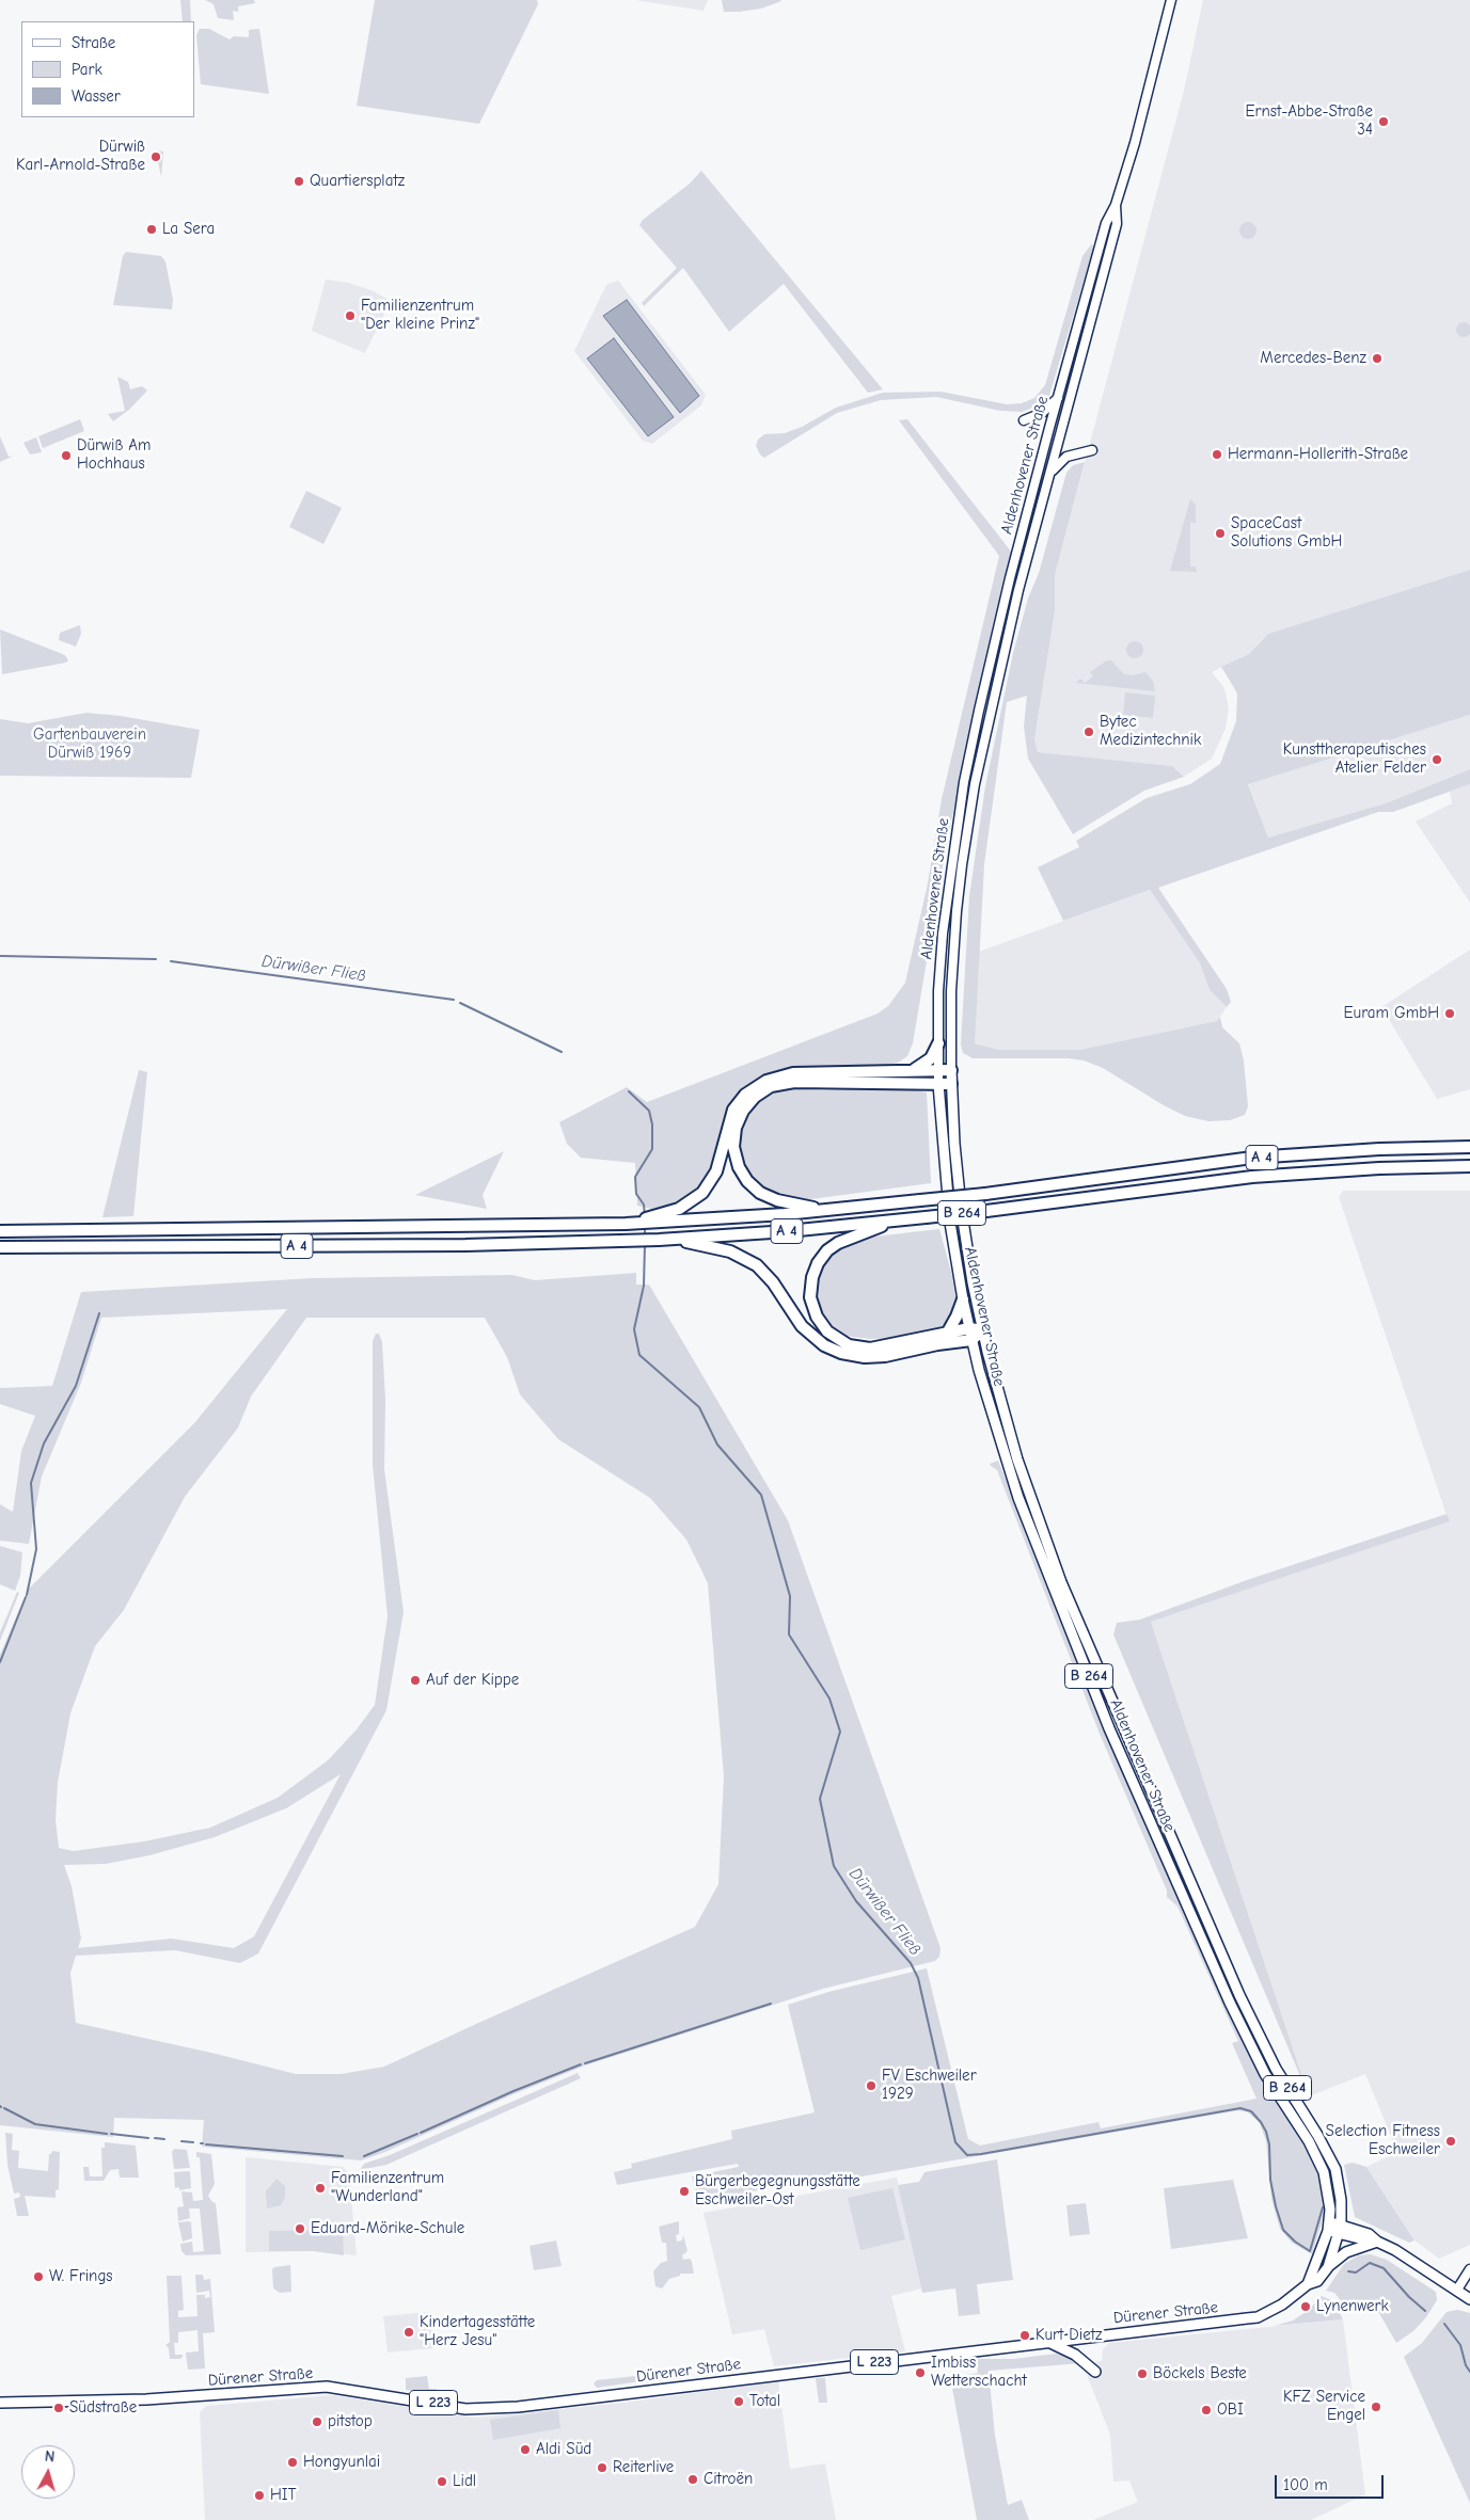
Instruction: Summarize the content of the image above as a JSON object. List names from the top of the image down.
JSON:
{
  "streets": {
    "highway": ["A 4"],
    "main road": [
      "Aldenhovener Straße",
      "B 264",
      "Dürener Straße",
      "L 223"
    ]
  },
  "crossings": [
    ["Aldenhovener Straße", "Dürener Straße"]
  ],
  "water": ["Dürwißer Fließ"],
  "parks": ["Gartenbauverein Dürwiß 1969"],
  "places": [
    "Ernst-Abbe-Straße 34",
    "Dürwiß Karl-Arnold-Straße",
    "Quartiersplatz",
    "La Sera",
    "Familienzentrum \"Der kleine Prinz\"",
    "Mercedes-Benz",
    "Hermann-Hollerith-Straße",
    "Dürwiß Am Hochhaus",
    "SpaceCast Solutions GmbH",
    "Bytec Medizintechnik",
    "Kunsttherapeutisches Atelier Felder",
    "Euram GmbH",
    "Auf der Kippe",
    "FV Eschweiler 1929",
    "Selection Fitness Eschweiler",
    "Familienzentrum \"Wunderland\"",
    "Bürgerbegegnungsstätte Eschweiler-Ost",
    "Eduard-Mörike-Schule",
    "W. Frings",
    "Lynenwerk",
    "Kindertagesstätte \"Herz Jesu\"",
    "Kurt Dietz",
    "Imbiss Wetterschacht",
    "Böckels Beste",
    "Total",
    "KFZ Service Engel",
    "Südstraße",
    "OBI",
    "pitstop",
    "Aldi Süd",
    "Hongyunlai",
    "Reiterlive",
    "Citroën",
    "Lidl",
    "HIT"
  ],
  "legend": ["Straße", "Park", "Wasser"],
  "scale_bar": "100 m",
  "north": "top"
}
